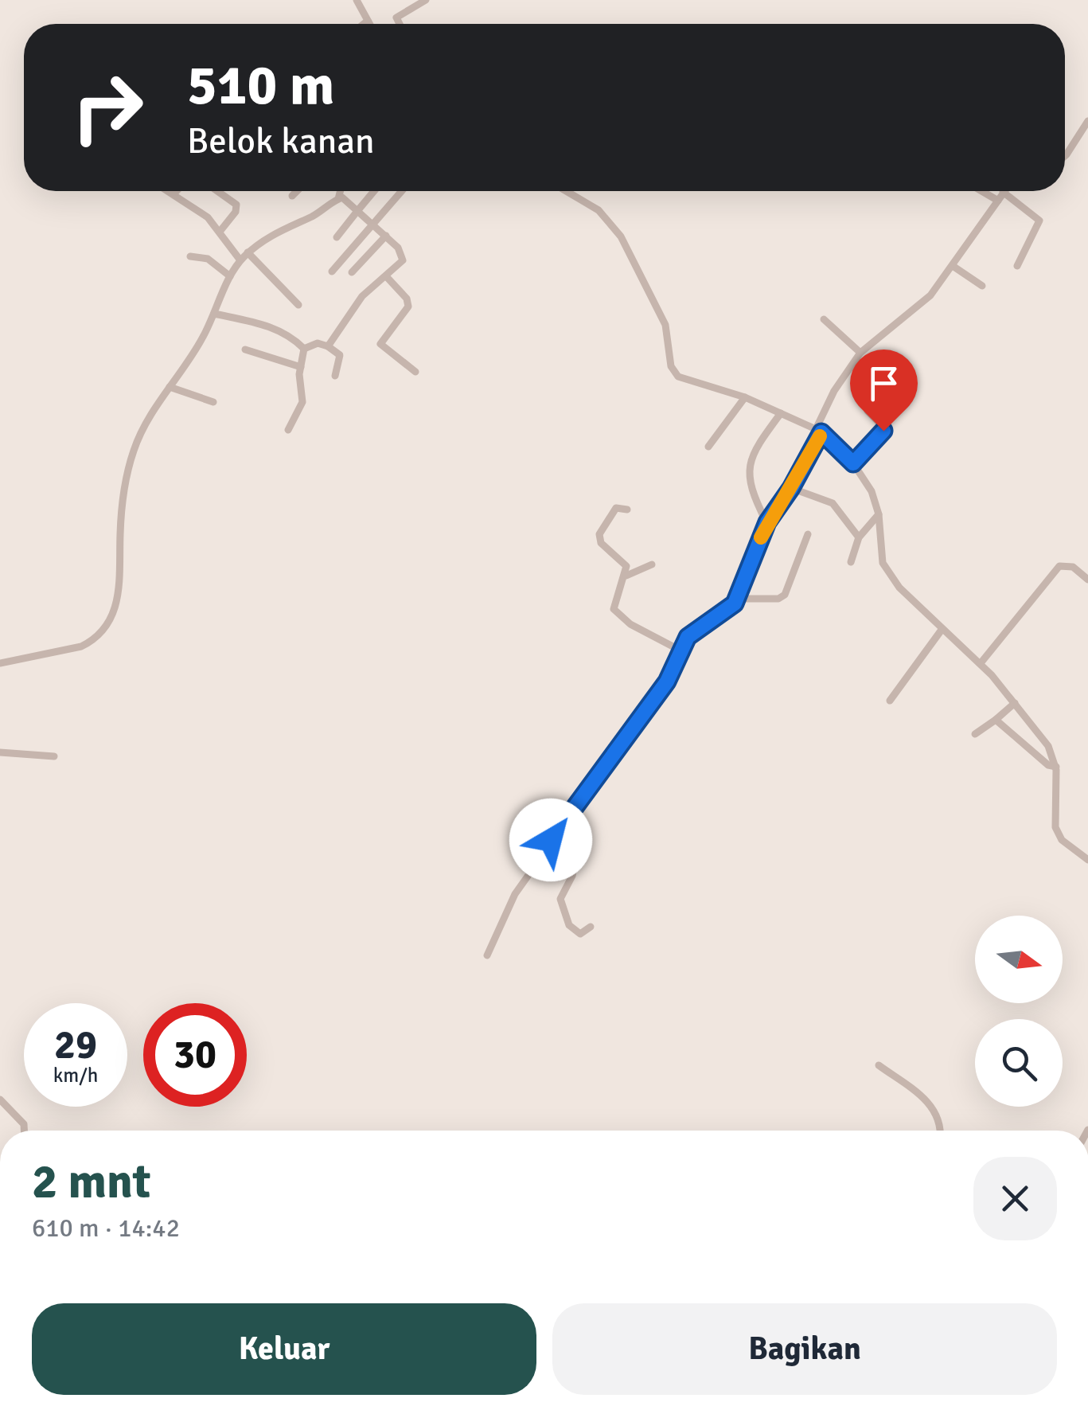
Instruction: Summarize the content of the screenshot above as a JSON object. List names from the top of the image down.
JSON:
{
  "north": "right",
  "page": {
    "turn": ["510 m", "Belok kanan"],
    "speed": "29 km/h",
    "limit": "30",
    "heading": ["2 mnt", "610 m · 14:42"],
    "buttons": ["Keluar", "Bagikan"]
  }
}
